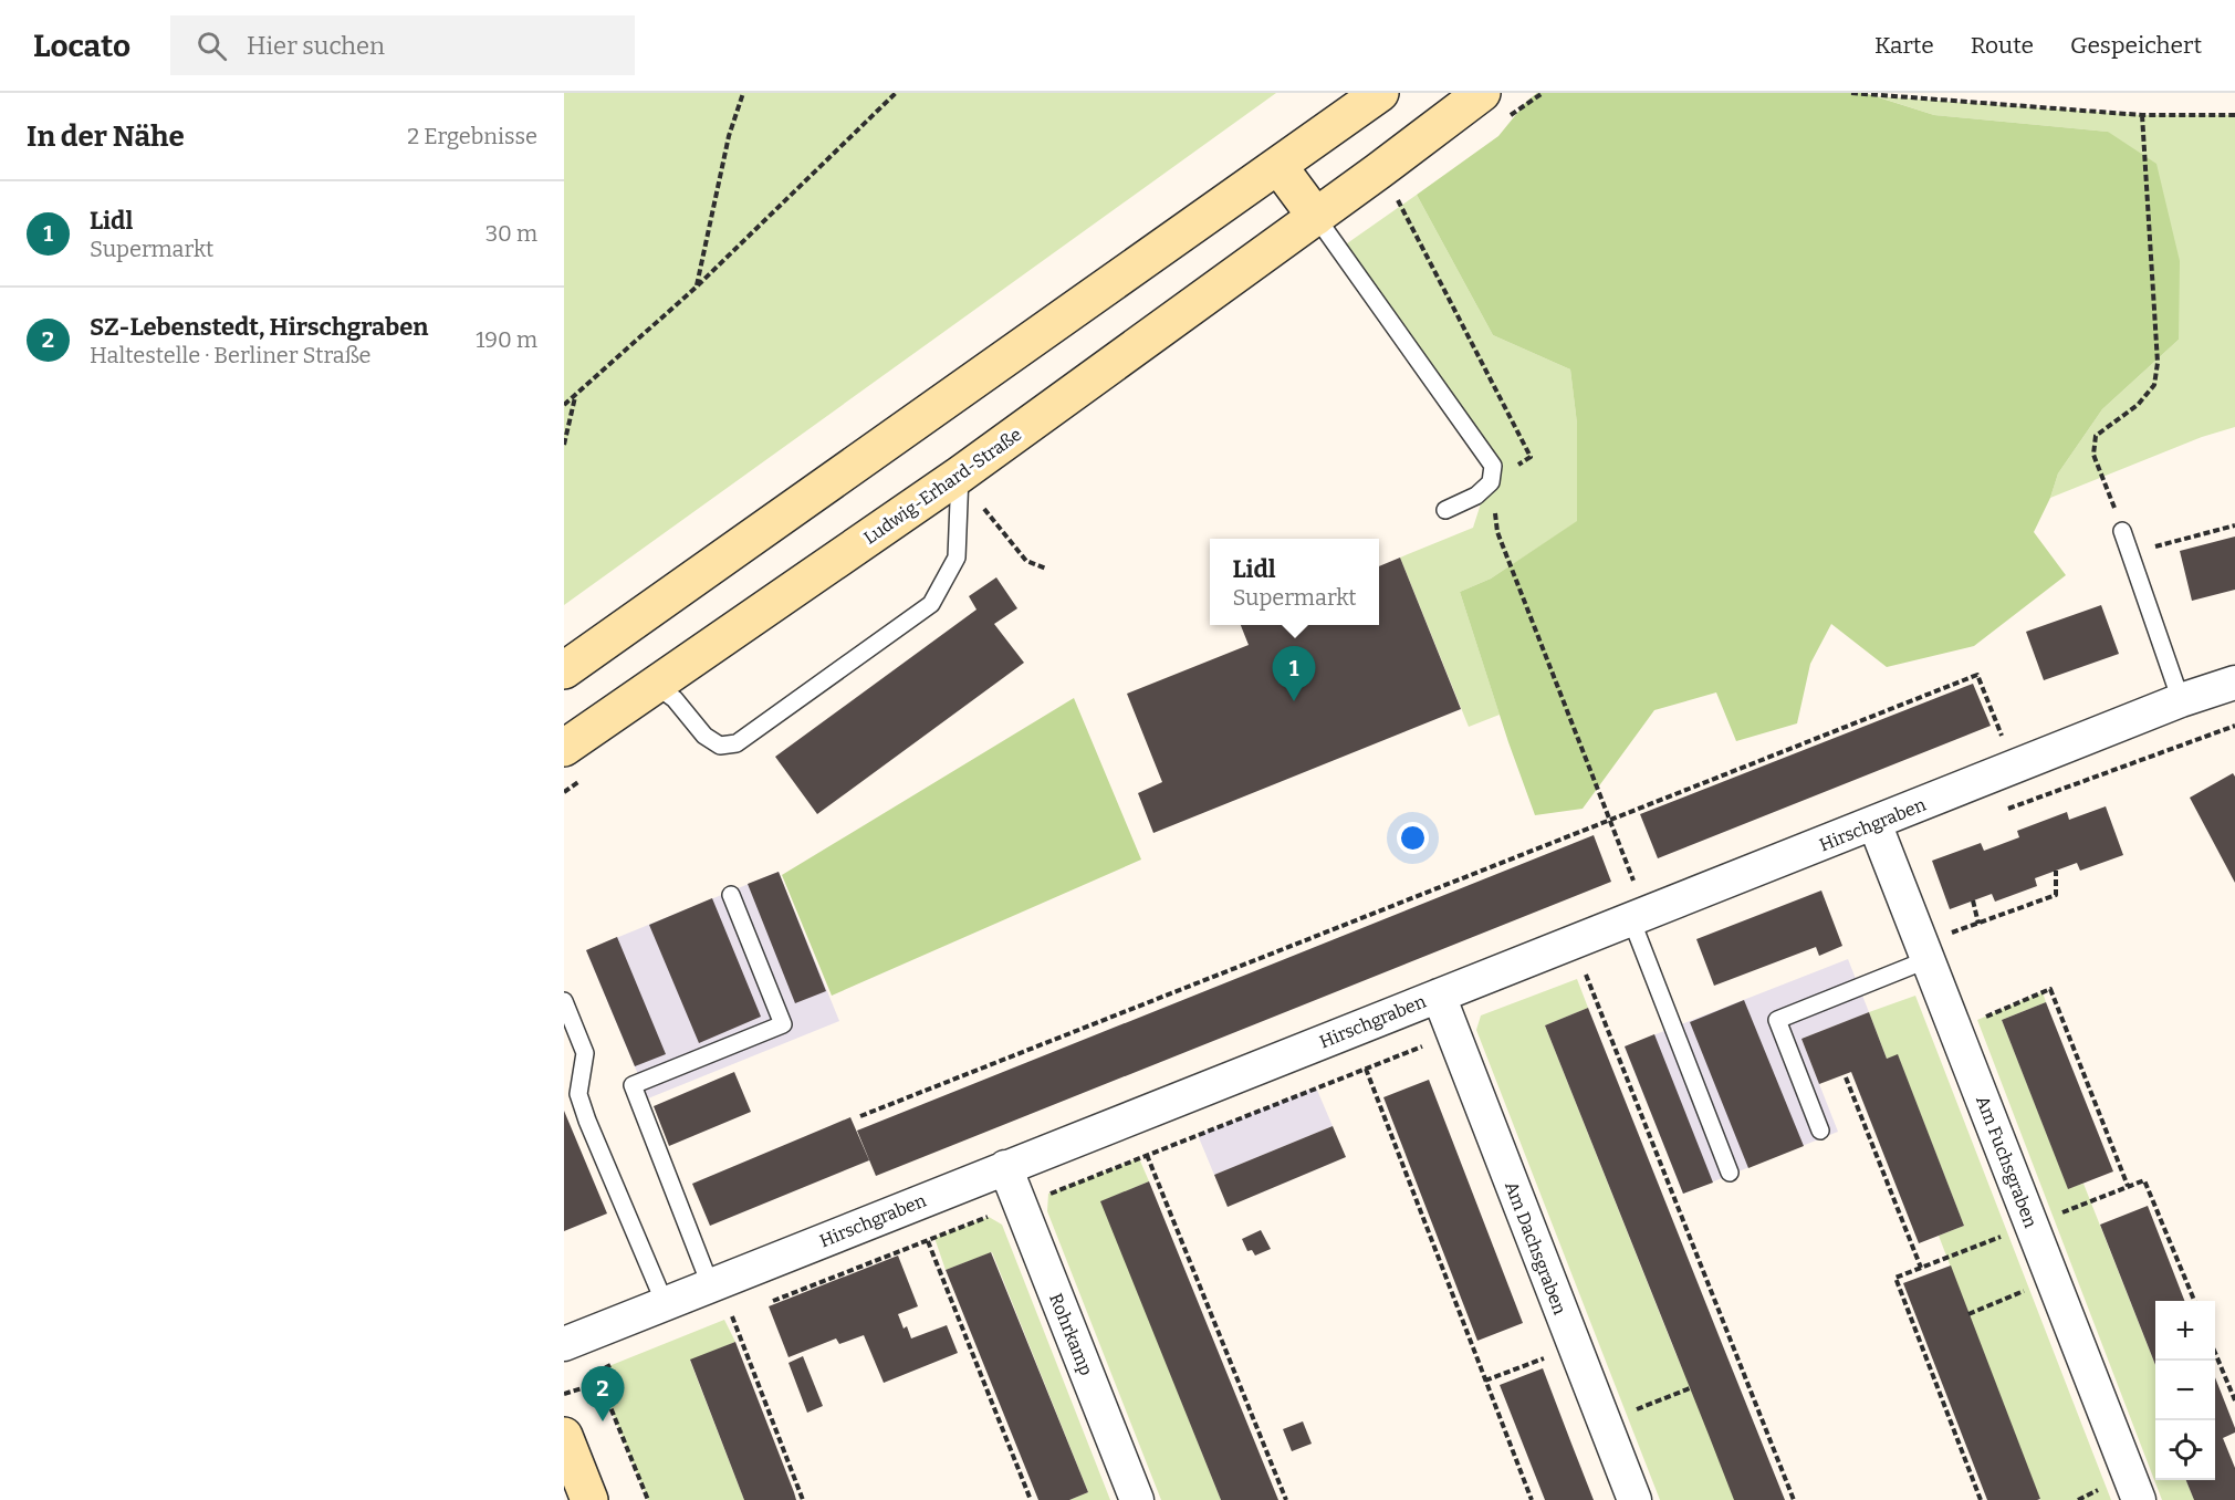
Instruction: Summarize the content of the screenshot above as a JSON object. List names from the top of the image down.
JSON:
{
  "streets": {
    "main road": ["Ludwig-Erhard-Straße"],
    "street": [
      "Hirschgraben",
      "Am Fuchsgraben",
      "Am Dachsgraben",
      "Rohrkamp"
    ]
  },
  "crossings": [
    ["Hirschgraben", "Am Fuchsgraben"],
    ["Hirschgraben", "Am Dachsgraben"],
    ["Hirschgraben", "Rohrkamp"]
  ],
  "page": {
    "header": "Locato",
    "search": "Hier suchen",
    "nav": ["Karte", "Route", "Gespeichert"],
    "heading": ["In der Nähe", "2 Ergebnisse"],
    "list": [
      {
        "mark": "1",
        "name": "Lidl",
        "note": "Supermarkt",
        "value": "30 m"
      },
      {
        "mark": "2",
        "name": "SZ-Lebenstedt, Hirschgraben",
        "note": "Haltestelle · Berliner Straße",
        "value": "190 m"
      }
    ],
    "popup": ["Lidl", "Supermarkt"],
    "pins": ["1", "2"],
    "map_buttons": ["+", "−"]
  }
}
